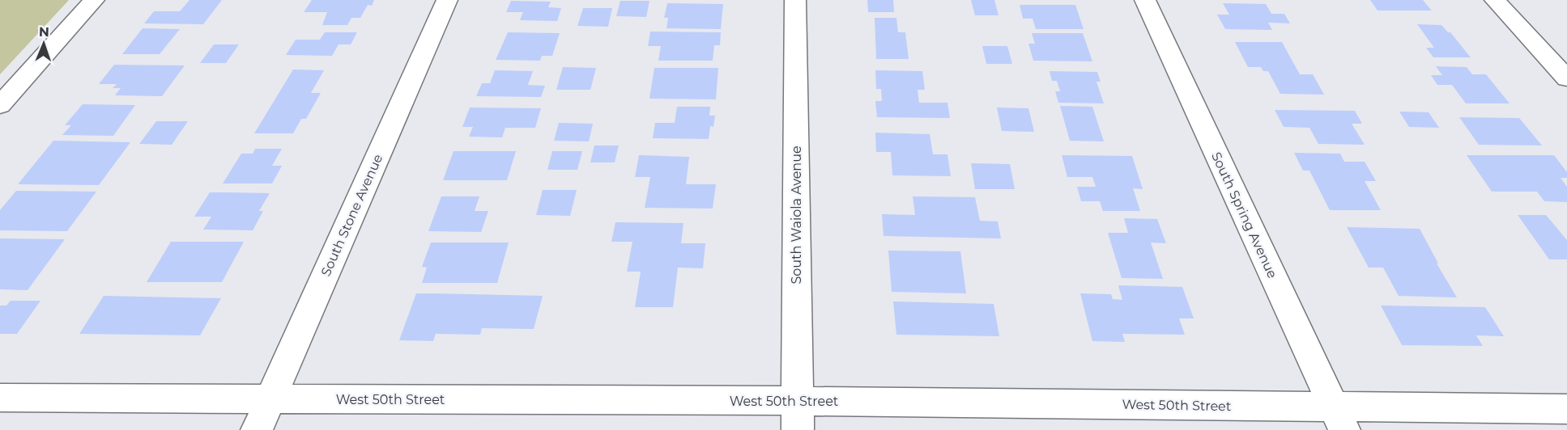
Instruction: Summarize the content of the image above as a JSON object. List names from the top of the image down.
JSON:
{
  "streets": {
    "street": [
      "South Stone Avenue",
      "South Waiola Avenue",
      "South Spring Avenue",
      "West 50th Street"
    ]
  },
  "crossings": [
    ["South Stone Avenue", "West 50th Street"],
    ["South Waiola Avenue", "West 50th Street"],
    ["South Spring Avenue", "West 50th Street"]
  ],
  "north": "top"
}
